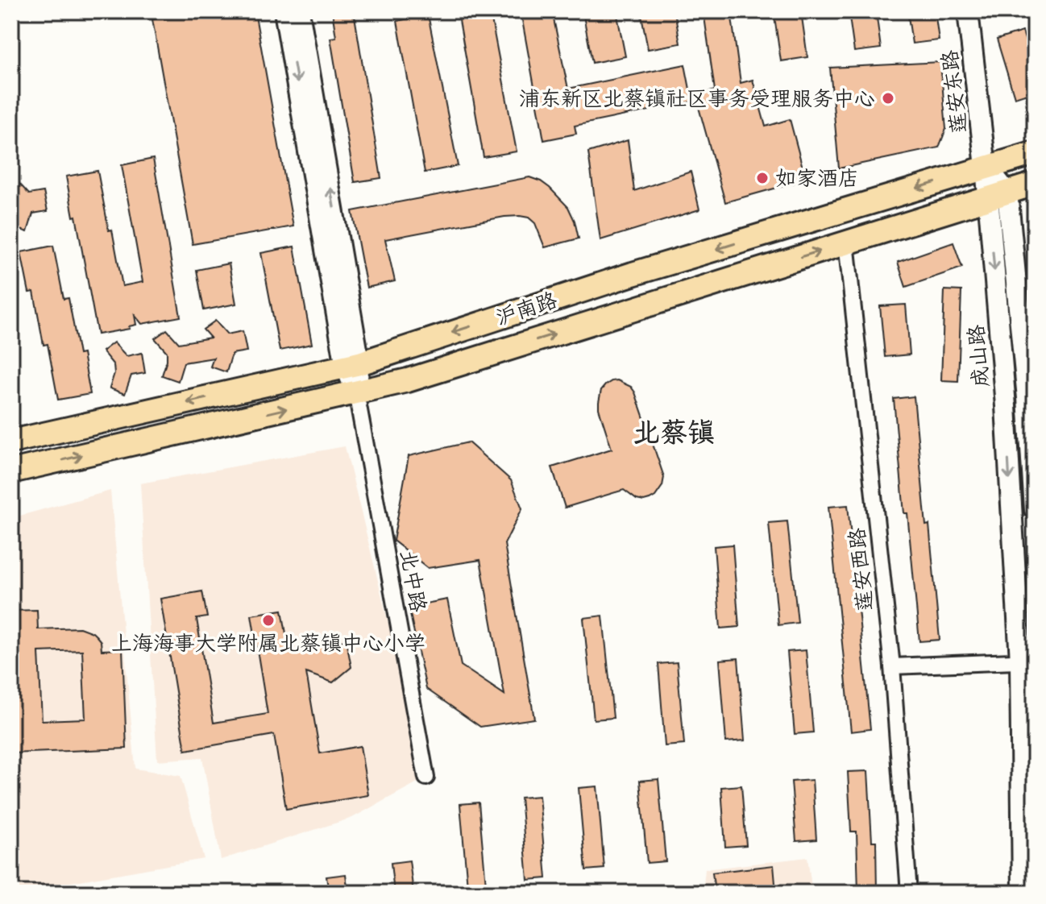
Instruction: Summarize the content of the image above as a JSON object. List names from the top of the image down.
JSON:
{
  "streets": {
    "main road": [
      "莲安东路",
      "沪南路",
      "成山路",
      "北中路"
    ],
    "street": ["莲安西路"]
  },
  "crossings": [
    ["莲安东路", "沪南路"],
    ["莲安东路", "成山路"],
    ["沪南路", "成山路"],
    ["沪南路", "莲安西路"],
    ["沪南路", "北中路"]
  ],
  "districts": ["北蔡镇"],
  "places": ["浦东新区北蔡镇社区事务受理服务中心", "如家酒店", "上海海事大学附属北蔡镇中心小学"]
}
